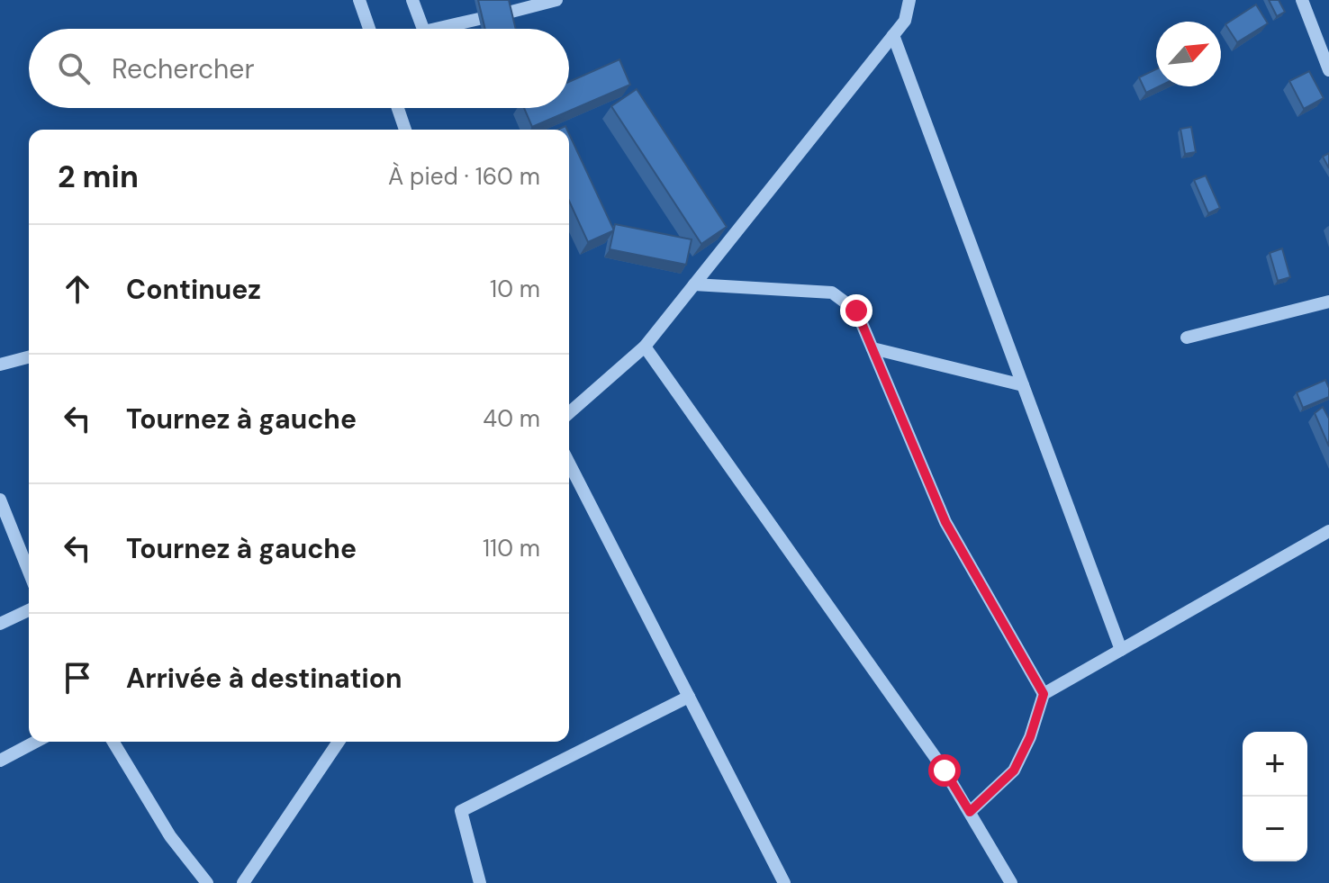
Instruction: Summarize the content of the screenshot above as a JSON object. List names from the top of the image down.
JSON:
{
  "north": "top right",
  "page": {
    "search": "Rechercher",
    "heading": ["2 min", "À pied · 160 m"],
    "list": [
      ["Continuez", "10 m"],
      ["Tournez à gauche", "40 m"],
      ["Tournez à gauche", "110 m"],
      "Arrivée à destination"
    ],
    "map_buttons": ["+", "−"]
  }
}
